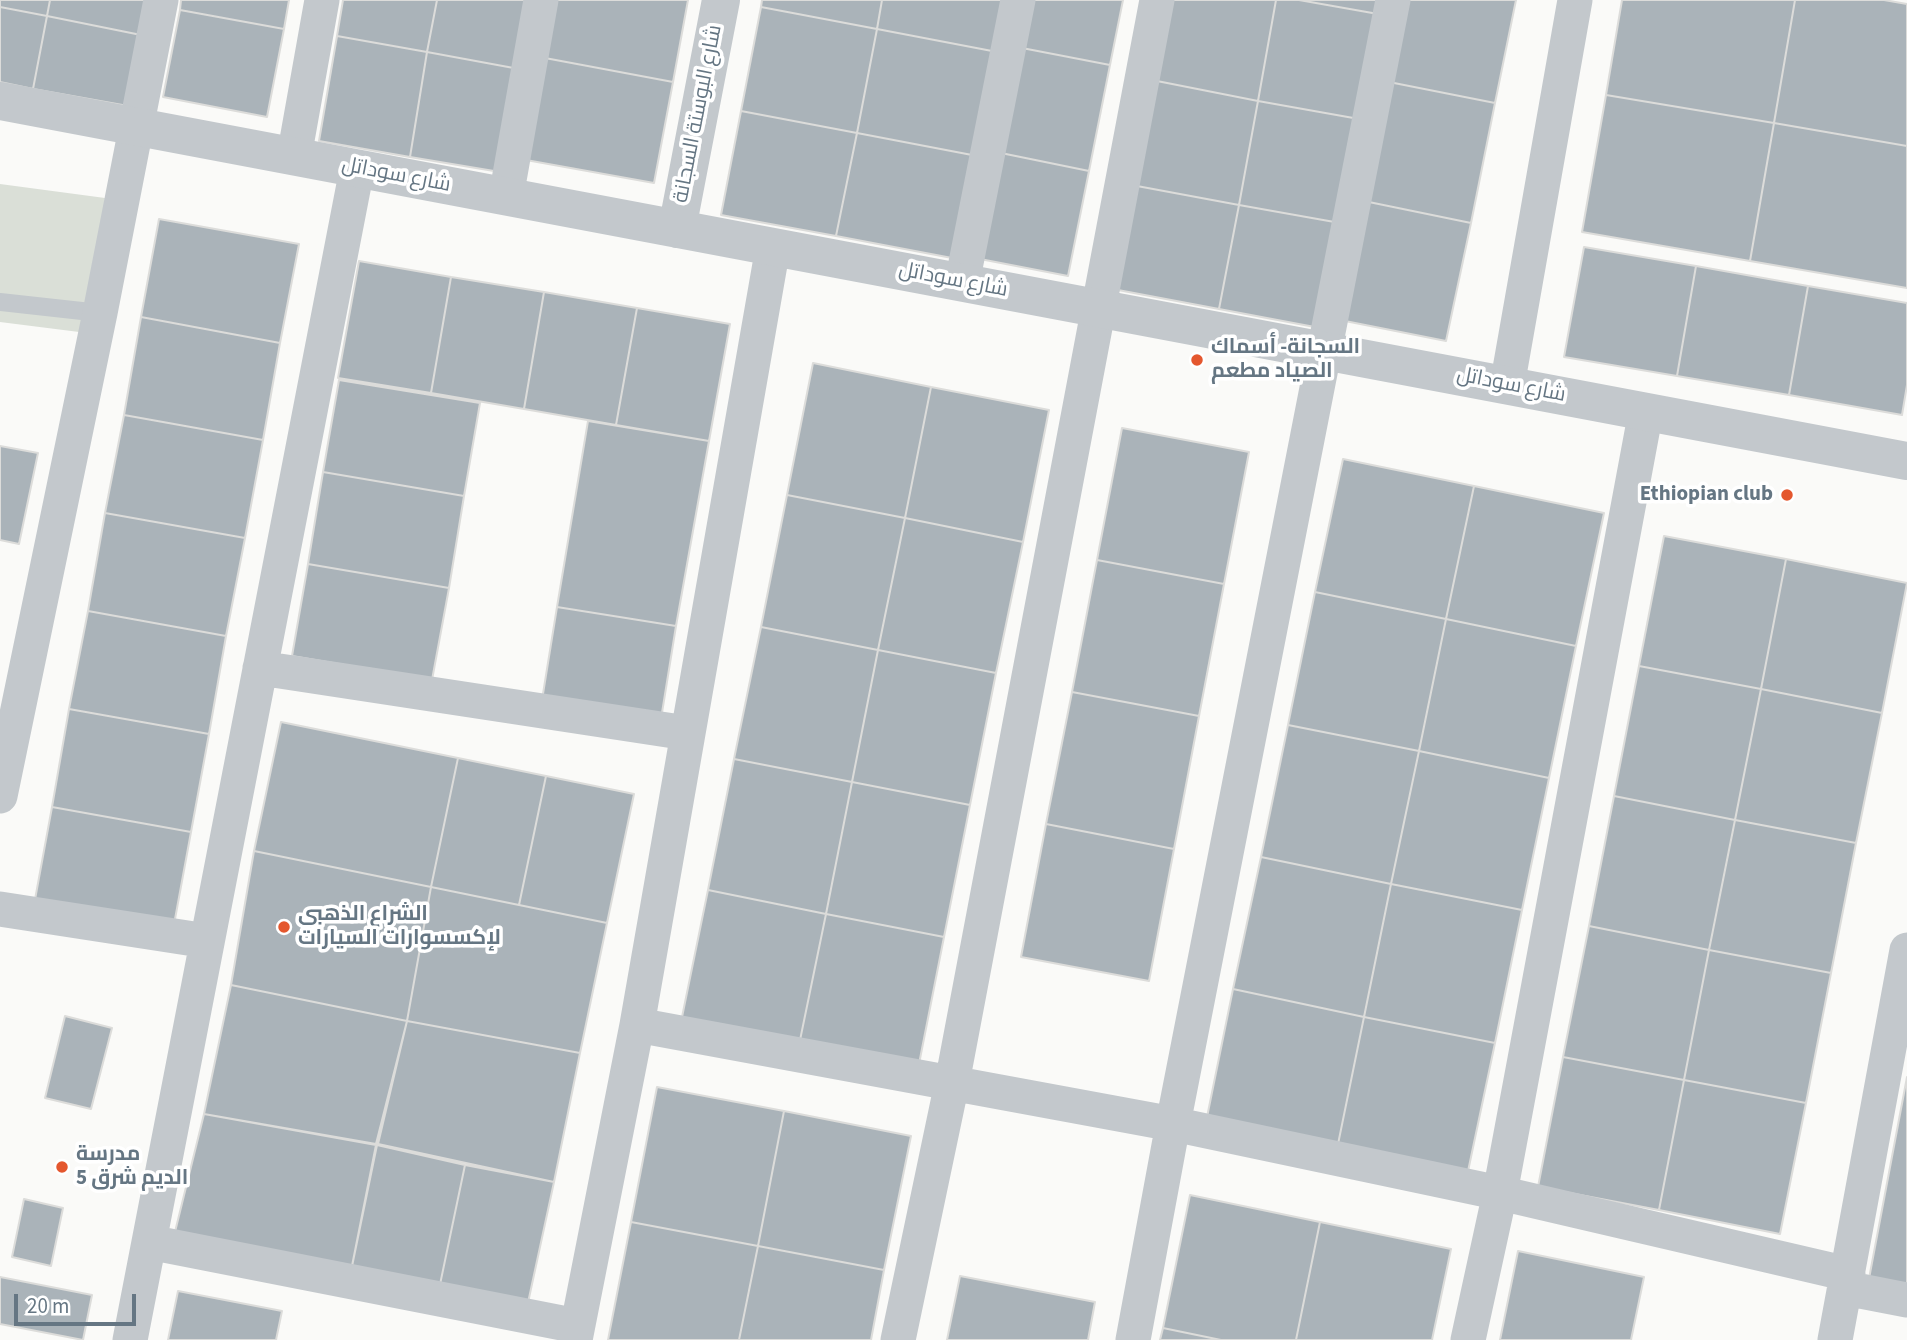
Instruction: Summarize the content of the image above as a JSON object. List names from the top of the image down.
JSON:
{
  "streets": {
    "street": ["شارع البوستة السجانة", "شارع سوداتل"]
  },
  "crossings": [
    ["شارع البوستة السجانة", "شارع سوداتل"]
  ],
  "places": [
    "السجانة- أسماك الصياد مطعم",
    "Ethiopian club",
    "الشراع الذهبي لإكسسوارات السيارات",
    "مدرسة الديم شرق 5"
  ],
  "scale_bar": "20 m"
}
